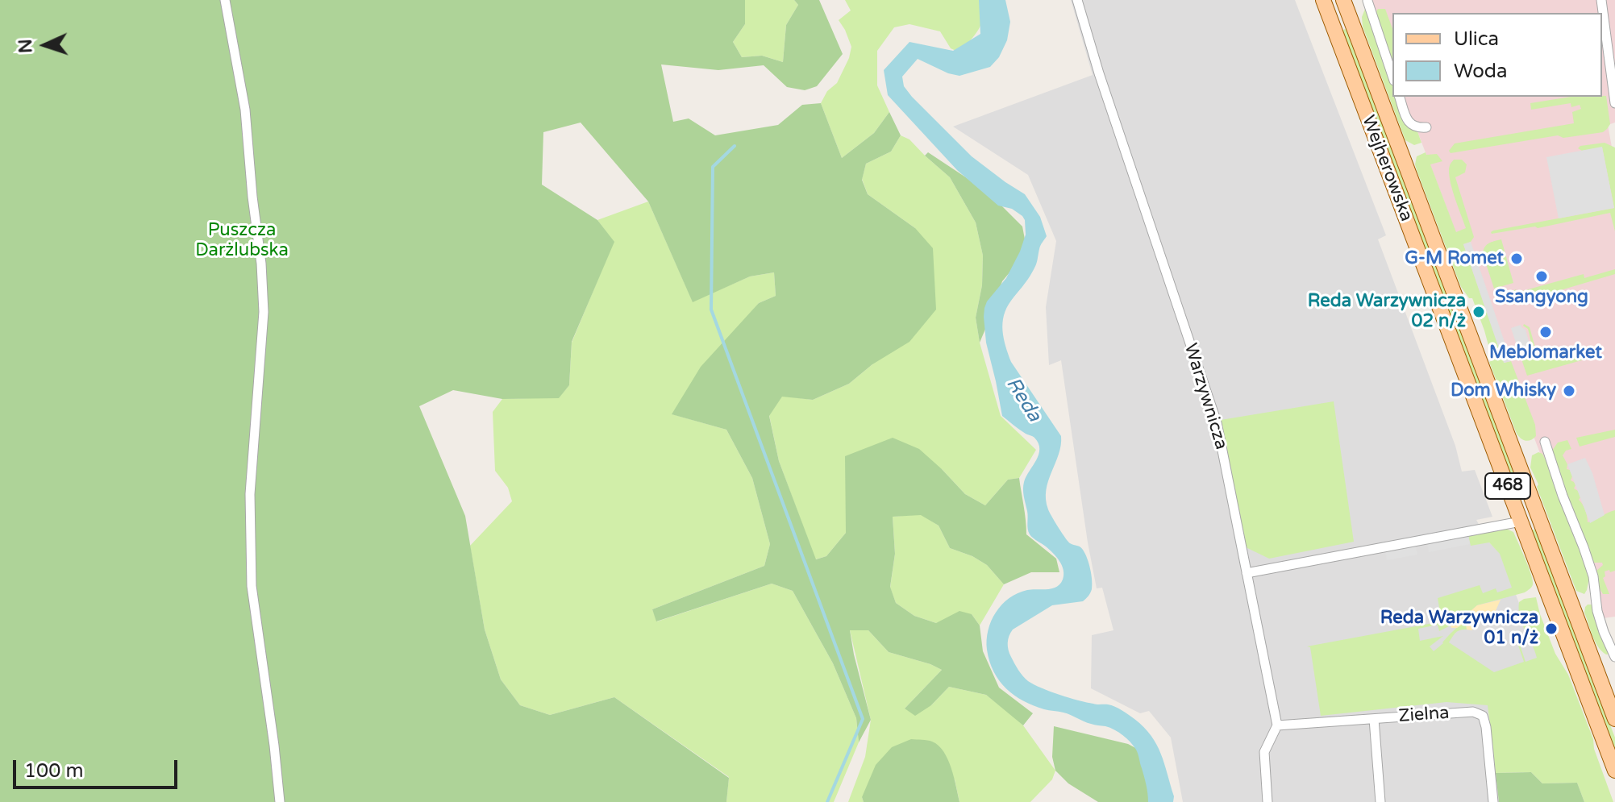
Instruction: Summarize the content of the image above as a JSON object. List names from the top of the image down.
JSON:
{
  "streets": {
    "main road": ["Wejherowska", "468"],
    "street": ["Warzywnicza", "Zielna"]
  },
  "crossings": [
    ["Warzywnicza", "Zielna"]
  ],
  "water": ["Reda"],
  "parks": ["Puszcza Darżlubska"],
  "places": [
    "G-M Romet",
    "Ssangyong",
    "Reda Warzywnicza 02 n/ż",
    "Meblomarket",
    "Dom Whisky",
    "Reda Warzywnicza 01 n/ż"
  ],
  "legend": ["Ulica", "Woda"],
  "scale_bar": "100 m",
  "north": "left"
}
